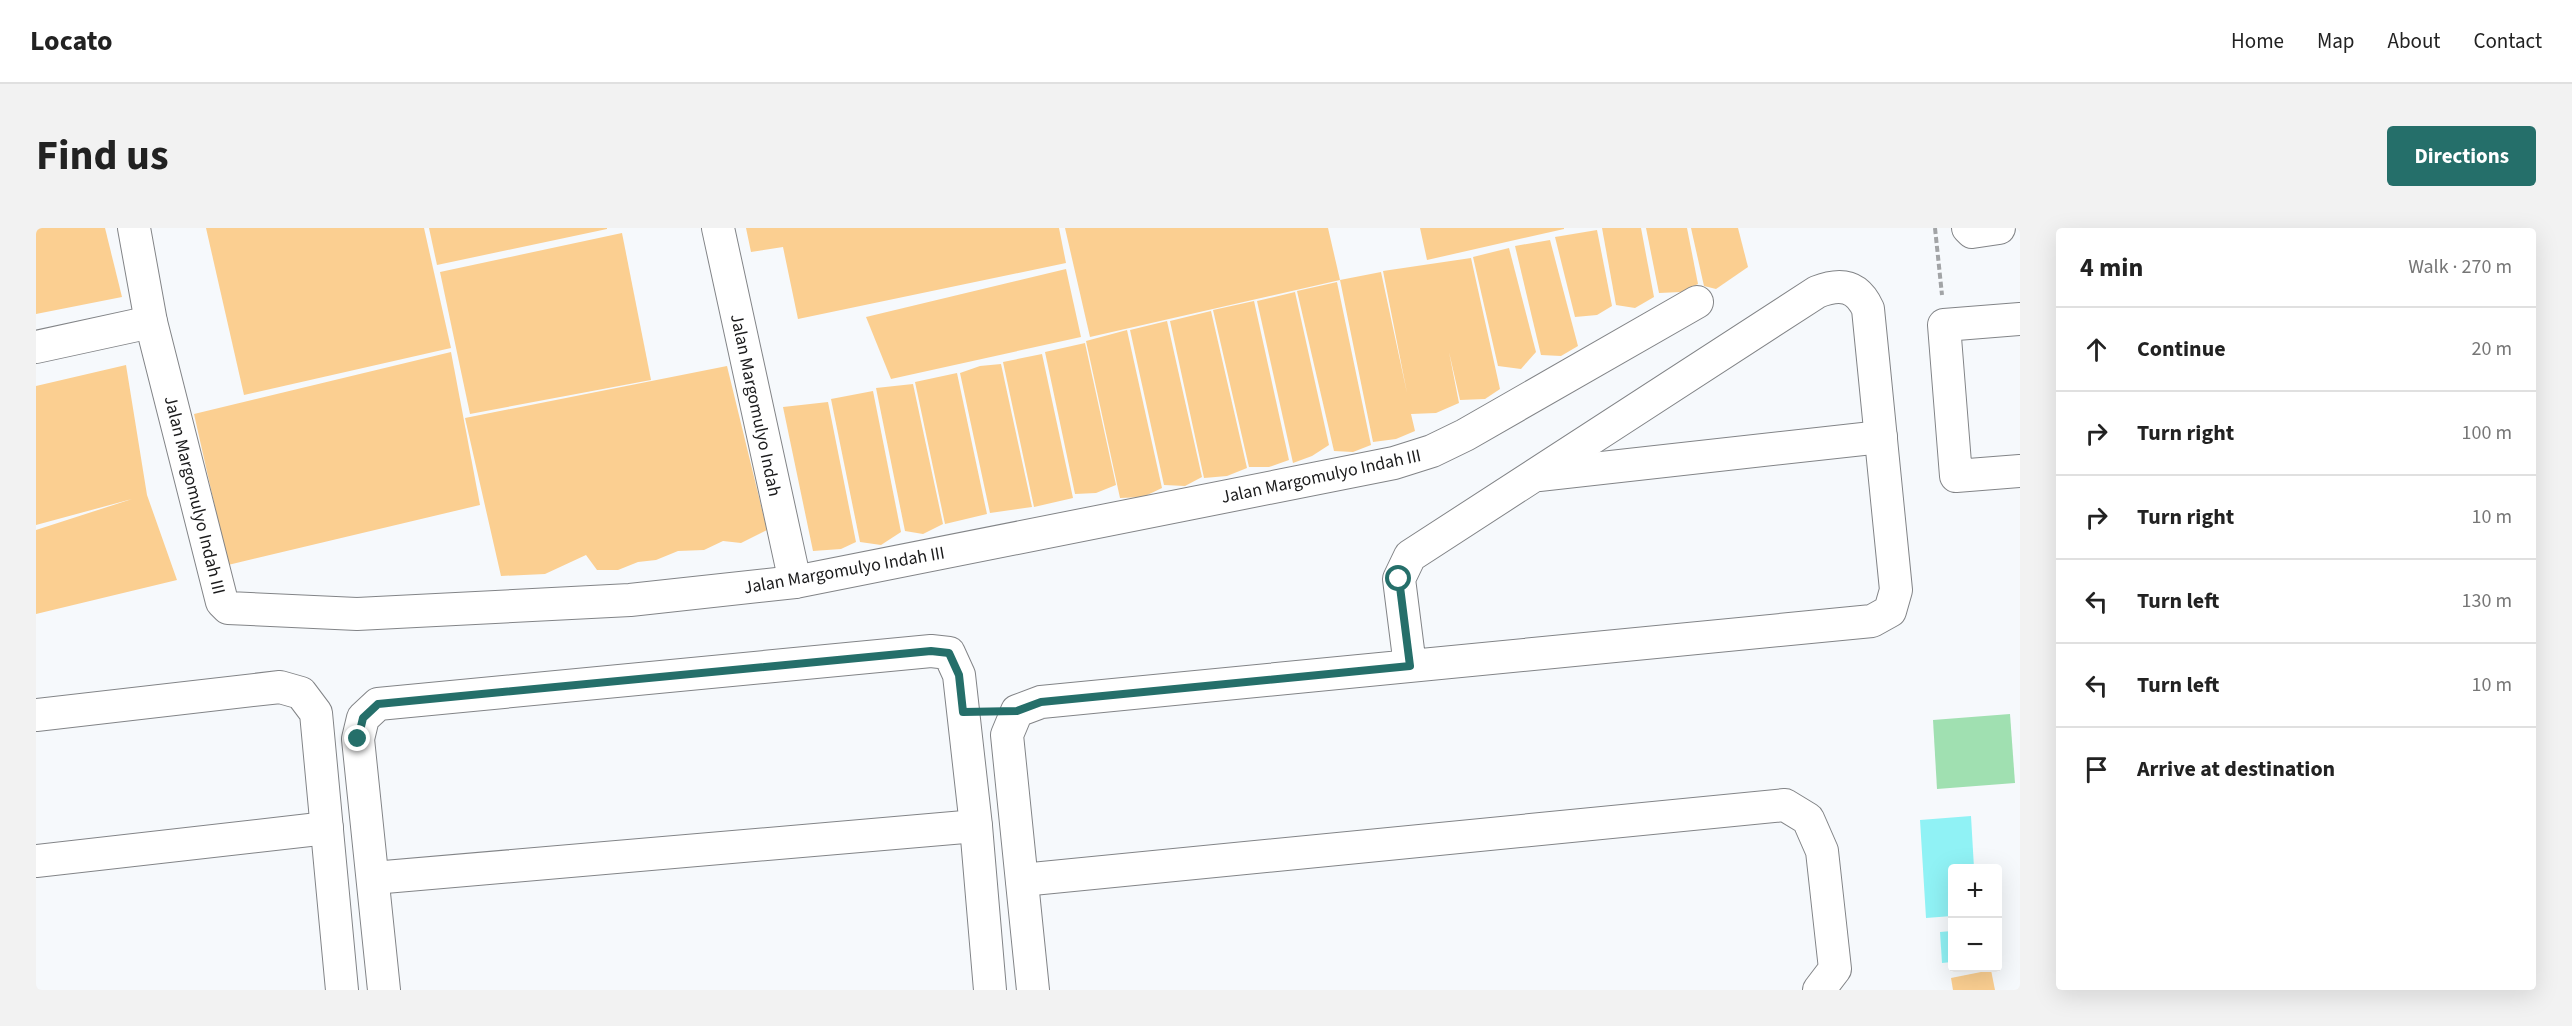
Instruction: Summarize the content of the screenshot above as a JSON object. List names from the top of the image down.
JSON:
{
  "streets": {
    "street": ["Jalan Margomulyo Indah", "Jalan Margomulyo Indah III"]
  },
  "crossings": [
    ["Jalan Margomulyo Indah", "Jalan Margomulyo Indah III"]
  ],
  "page": {
    "header": "Locato",
    "nav": [
      "Home",
      "Map",
      "About",
      "Contact"
    ],
    "title": "Find us",
    "buttons": "Directions",
    "heading": ["4 min", "Walk · 270 m"],
    "list": [
      ["Continue", "20 m"],
      ["Turn right", "100 m"],
      ["Turn right", "10 m"],
      ["Turn left", "130 m"],
      ["Turn left", "10 m"],
      "Arrive at destination"
    ],
    "map_buttons": ["+", "−"]
  }
}
